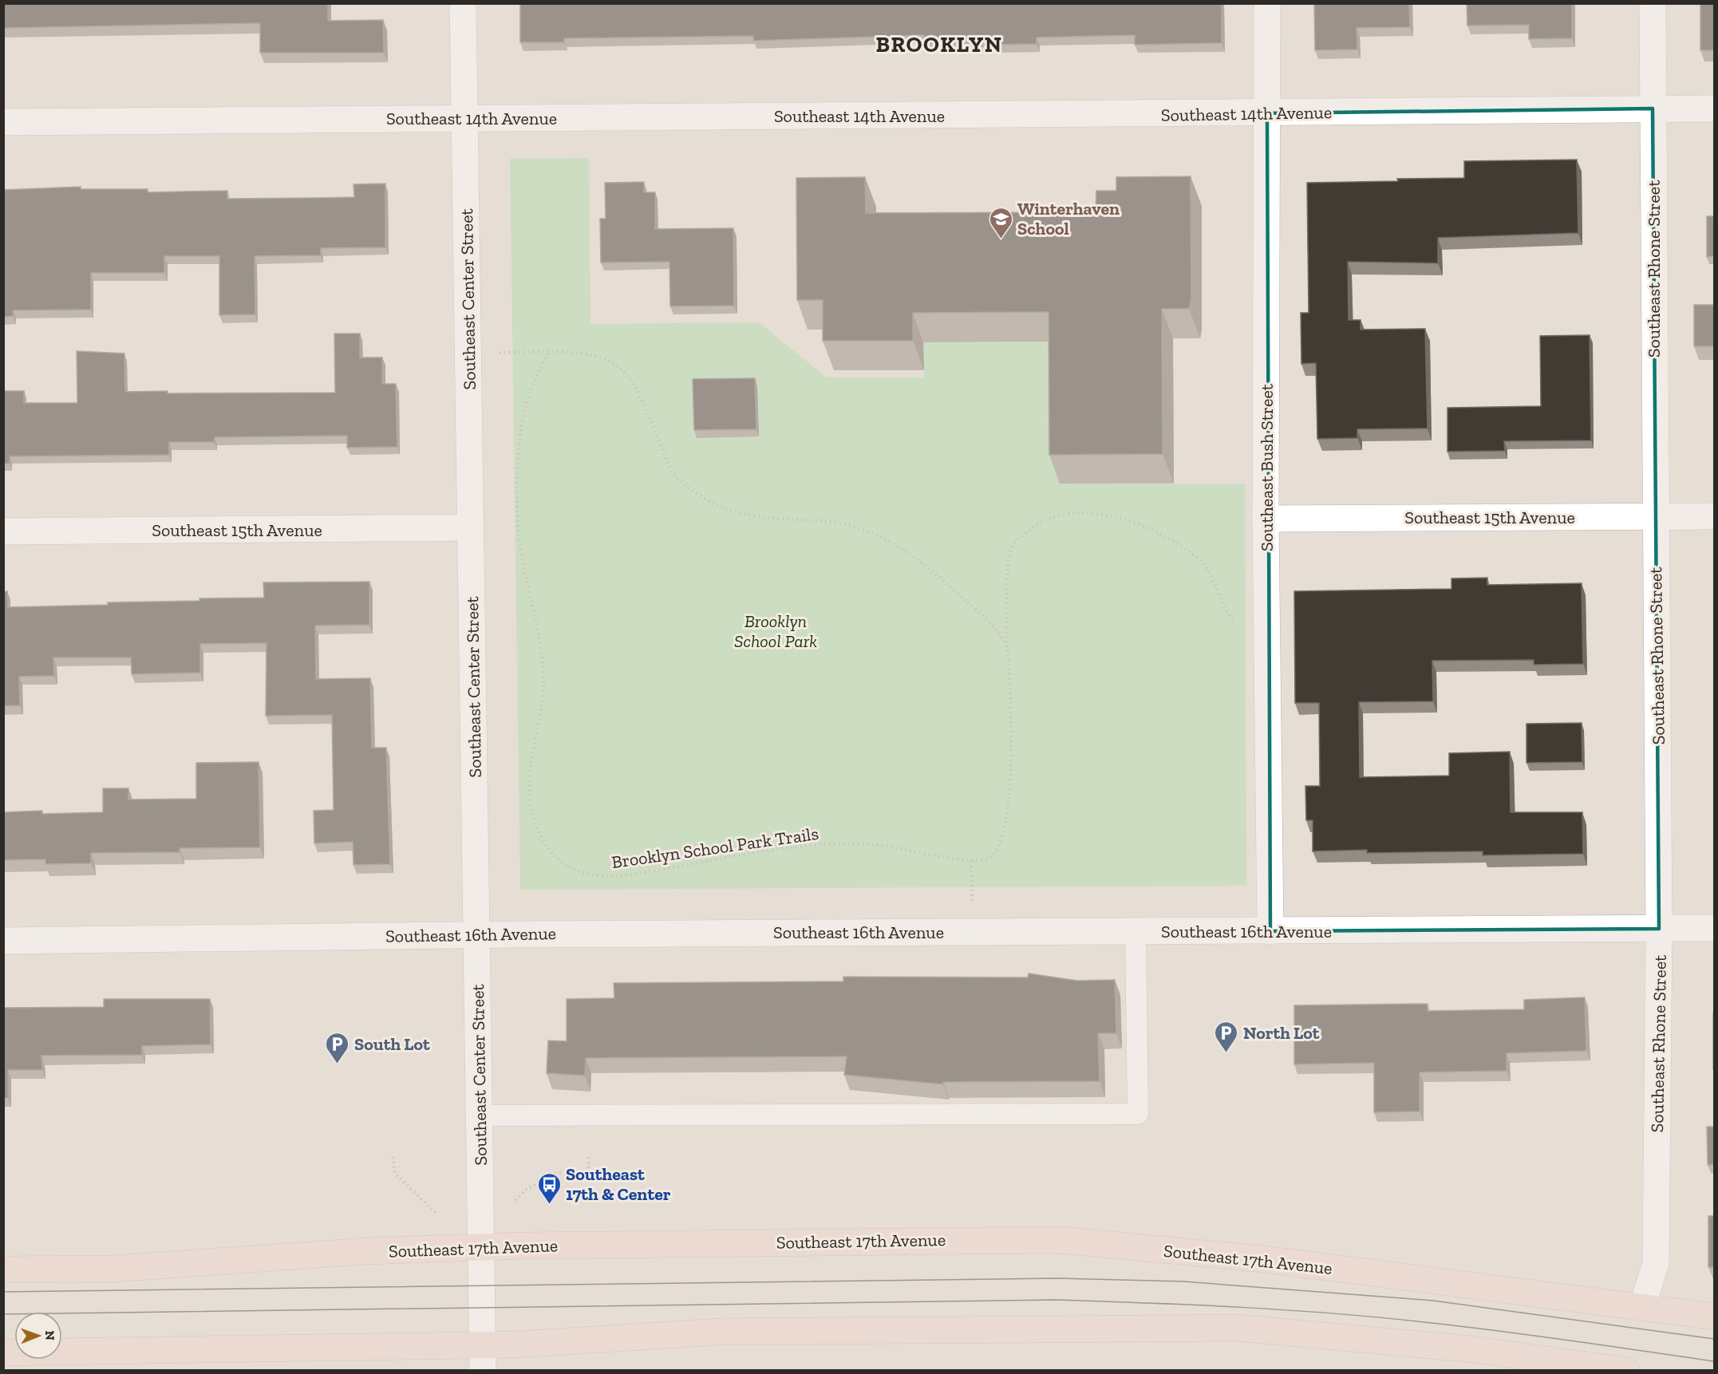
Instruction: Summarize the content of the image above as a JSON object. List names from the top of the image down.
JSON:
{
  "streets": {
    "street": [
      "Southeast 14th Avenue",
      "Southeast Rhone Street",
      "Southeast Center Street",
      "Southeast Bush Street",
      "Southeast 15th Avenue",
      "Southeast 16th Avenue",
      "Southeast 17th Avenue"
    ],
    "path": ["Brooklyn School Park Trails"]
  },
  "crossings": [
    ["Southeast 14th Avenue", "Southeast Rhone Street"],
    ["Southeast 14th Avenue", "Southeast Center Street"],
    ["Southeast 14th Avenue", "Southeast Bush Street"],
    ["Southeast Rhone Street", "Southeast 15th Avenue"],
    ["Southeast Rhone Street", "Southeast 16th Avenue"],
    ["Southeast Rhone Street", "Southeast 17th Avenue"],
    ["Southeast Center Street", "Southeast 15th Avenue"],
    ["Southeast Center Street", "Brooklyn School Park Trails"],
    ["Southeast Center Street", "Southeast 16th Avenue"],
    ["Southeast Center Street", "Southeast 17th Avenue"],
    ["Southeast Bush Street", "Southeast 15th Avenue"],
    ["Southeast Bush Street", "Brooklyn School Park Trails"],
    ["Southeast Bush Street", "Southeast 16th Avenue"]
  ],
  "districts": ["BROOKLYN"],
  "parks": ["Brooklyn School Park"],
  "places": {
    "school or university": ["Winterhaven School"],
    "parking": ["North Lot", "South Lot"],
    "bus stop": ["Southeast 17th & Center"]
  },
  "north": "right"
}
